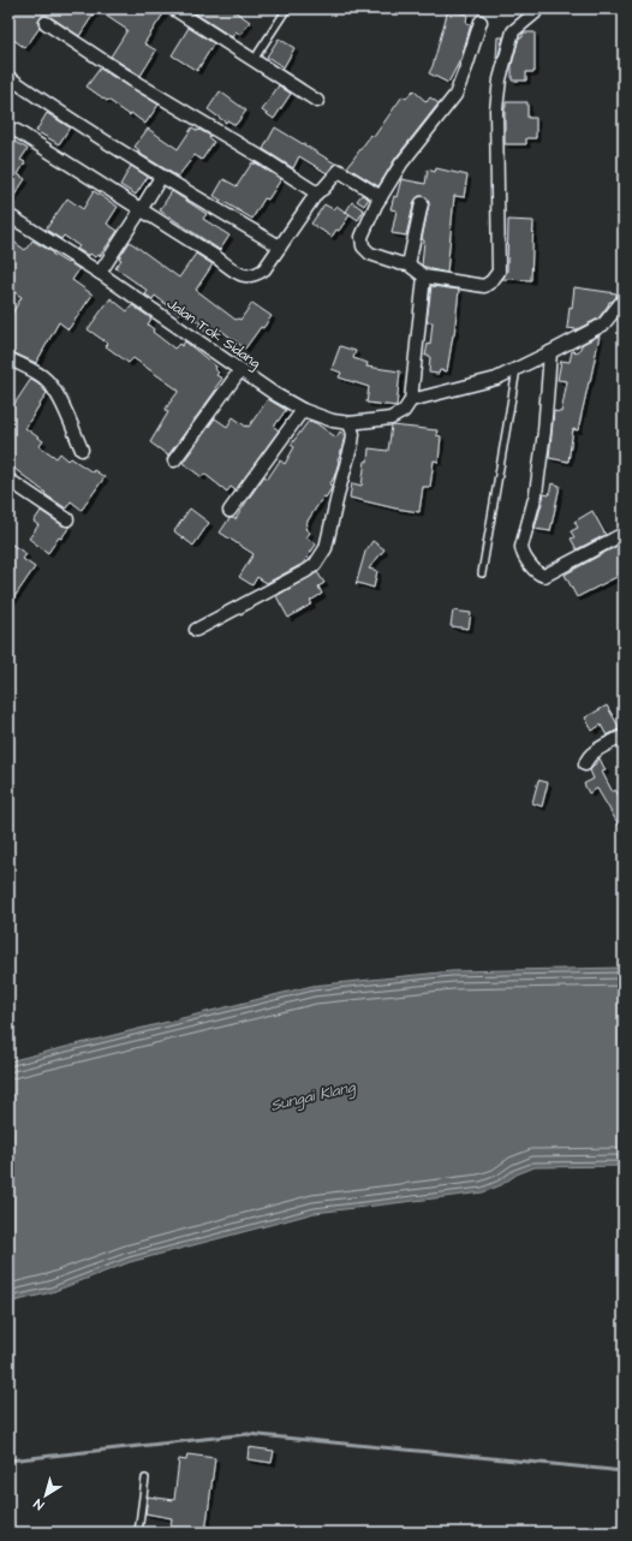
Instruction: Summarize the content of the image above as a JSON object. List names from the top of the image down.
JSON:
{
  "streets": {
    "street": ["Jalan Tok Sidang"]
  },
  "water": ["Sungai Klang"],
  "north": "bottom left"
}
